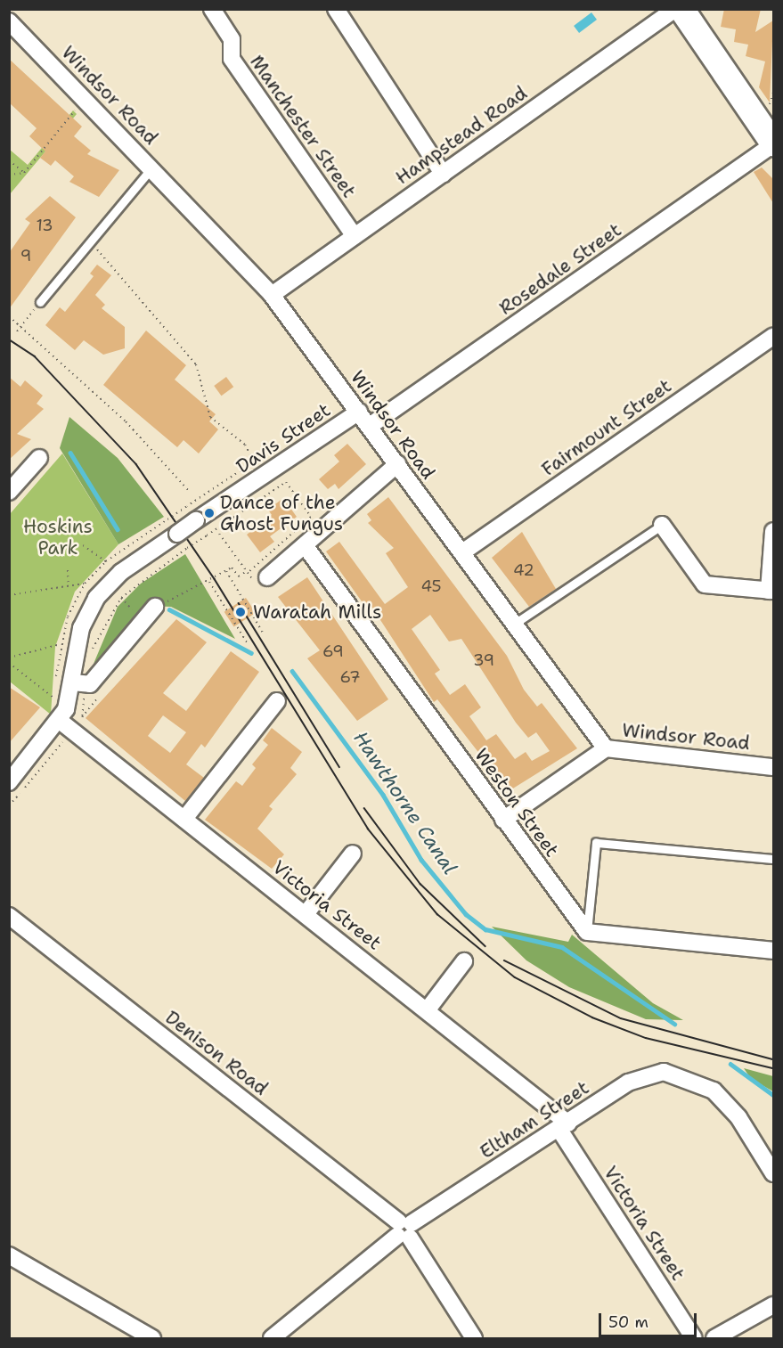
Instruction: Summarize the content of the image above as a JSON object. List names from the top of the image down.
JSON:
{
  "streets": {
    "street": [
      "Windsor Road",
      "Manchester Street",
      "Hampstead Road",
      "Rosedale Street",
      "Fairmount Street",
      "Davis Street",
      "Weston Street",
      "Victoria Street",
      "Denison Road",
      "Eltham Street"
    ]
  },
  "crossings": [
    ["Windsor Road", "Hampstead Road"],
    ["Windsor Road", "Rosedale Street"],
    ["Windsor Road", "Fairmount Street"],
    ["Windsor Road", "Davis Street"],
    ["Manchester Street", "Hampstead Road"],
    ["Davis Street", "Victoria Street"],
    ["Victoria Street", "Eltham Street"],
    ["Denison Road", "Eltham Street"]
  ],
  "water": ["Hawthorne Canal"],
  "parks": ["Hoskins Park"],
  "places": ["Dance of the Ghost Fungus", "Waratah Mills"],
  "house_numbers": [
    "13",
    "9",
    "42",
    "45",
    "69",
    "39",
    "67"
  ],
  "scale_bar": "50 m"
}
